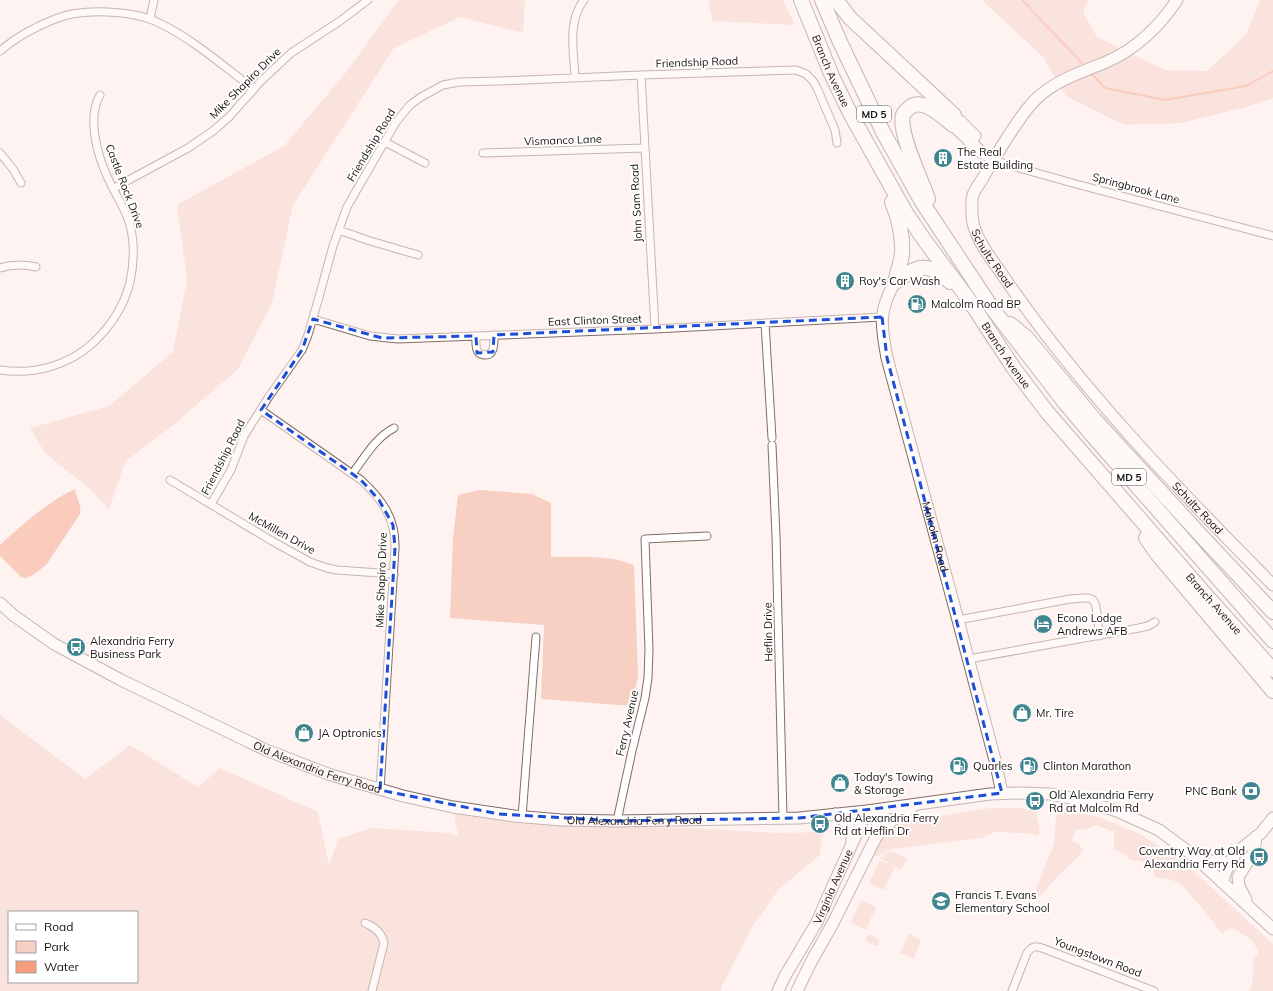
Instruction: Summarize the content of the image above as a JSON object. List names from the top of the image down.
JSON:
{
  "streets": {
    "highway": ["Branch Avenue", "MD 5"],
    "street": [
      "Friendship Road",
      "Mike Shapiro Drive",
      "Vismanco Lane",
      "Castle Rock Drive",
      "Springbrook Lane",
      "John Sam Road",
      "Schultz Road",
      "East Clinton Street",
      "McMillen Drive",
      "Malcolm Road",
      "Heflin Drive",
      "Ferry Avenue",
      "Old Alexandria Ferry Road",
      "Virginia Avenue",
      "Youngstown Road"
    ]
  },
  "crossings": [
    ["Friendship Road", "Mike Shapiro Drive"],
    ["Friendship Road", "John Sam Road"],
    ["Friendship Road", "East Clinton Street"],
    ["Friendship Road", "McMillen Drive"],
    ["Mike Shapiro Drive", "Castle Rock Drive"],
    ["Mike Shapiro Drive", "McMillen Drive"],
    ["Mike Shapiro Drive", "Old Alexandria Ferry Road"],
    ["Vismanco Lane", "John Sam Road"],
    ["Springbrook Lane", "Schultz Road"],
    ["John Sam Road", "East Clinton Street"],
    ["East Clinton Street", "Malcolm Road"],
    ["East Clinton Street", "Heflin Drive"],
    ["Malcolm Road", "Old Alexandria Ferry Road"],
    ["Heflin Drive", "Old Alexandria Ferry Road"],
    ["Ferry Avenue", "Old Alexandria Ferry Road"],
    ["Old Alexandria Ferry Road", "Virginia Avenue"]
  ],
  "places": {
    "building": ["The Real Estate Building", "Roy's Car Wash"],
    "fuel station": ["Malcolm Road BP", "Quarles", "Clinton Marathon"],
    "hotel": ["Econo Lodge Andrews AFB"],
    "bus stop": [
      "Alexandria Ferry Business Park",
      "Old Alexandria Ferry Rd at Malcolm Rd",
      "Old Alexandria Ferry Rd at Heflin Dr",
      "Coventry Way at Old Alexandria Ferry Rd"
    ],
    "shop": ["Mr. Tire", "JA Optronics", "Today's Towing & Storage"],
    "bank": ["PNC Bank"],
    "school or university": ["Francis T. Evans Elementary School"]
  },
  "legend": ["Road", "Park", "Water"]
}
